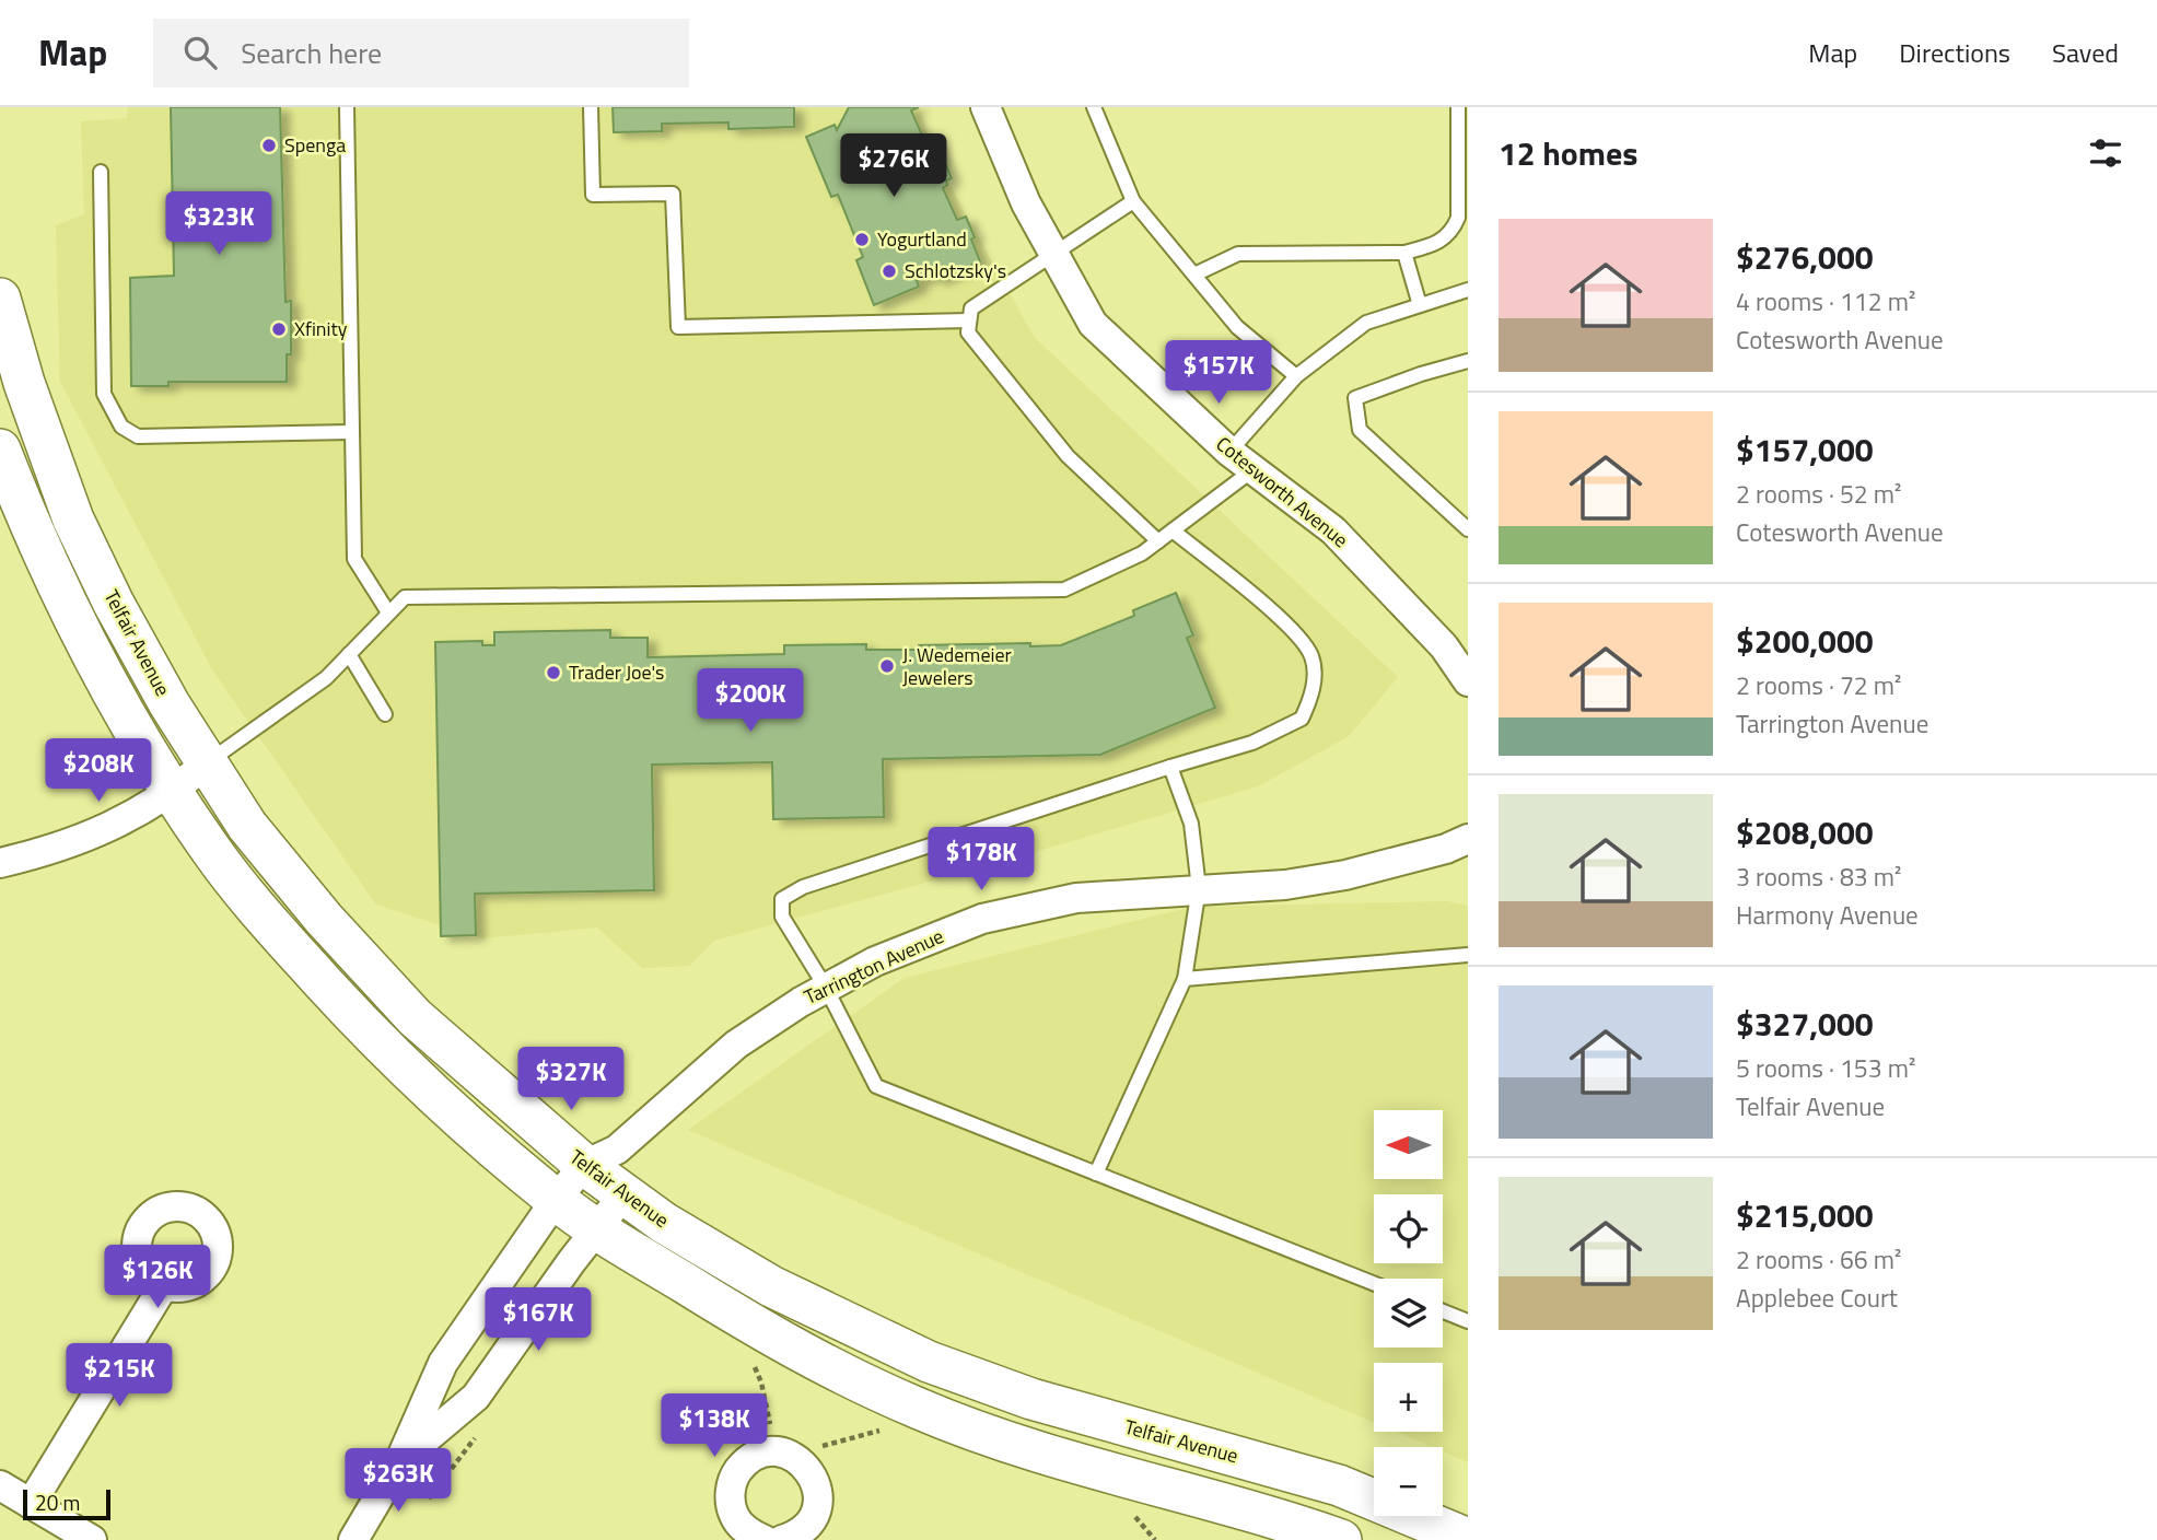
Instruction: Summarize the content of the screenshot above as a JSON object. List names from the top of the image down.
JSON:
{
  "streets": {
    "street": ["Cotesworth Avenue", "Telfair Avenue", "Tarrington Avenue"]
  },
  "crossings": [
    ["Telfair Avenue", "Tarrington Avenue"]
  ],
  "places": [
    "Spenga",
    "Yogurtland",
    "Schlotzsky's",
    "Xfinity",
    "J. Wedemeier Jewelers",
    "Trader Joe's"
  ],
  "scale_bar": "20 m",
  "north": "left",
  "page": {
    "header": "Map",
    "search": "Search here",
    "nav": ["Map", "Directions", "Saved"],
    "heading": "12 homes",
    "price": [
      "$276K",
      "$323K",
      "$157K",
      "$200K",
      "$208K",
      "$178K",
      "$327K",
      "$126K",
      "$167K",
      "$215K",
      "$138K",
      "$263K"
    ],
    "list": [
      {
        "name": "$276,000",
        "note": "4 rooms · 112 m² · Cotesworth Avenue"
      },
      {
        "name": "$157,000",
        "note": "2 rooms · 52 m² · Cotesworth Avenue"
      },
      {
        "name": "$200,000",
        "note": "2 rooms · 72 m² · Tarrington Avenue"
      },
      {
        "name": "$208,000",
        "note": "3 rooms · 83 m² · Harmony Avenue"
      },
      {
        "name": "$327,000",
        "note": "5 rooms · 153 m² · Telfair Avenue"
      },
      {
        "name": "$215,000",
        "note": "2 rooms · 66 m² · Applebee Court"
      }
    ],
    "map_buttons": ["+", "−"],
    "scale": "20 m"
  }
}
